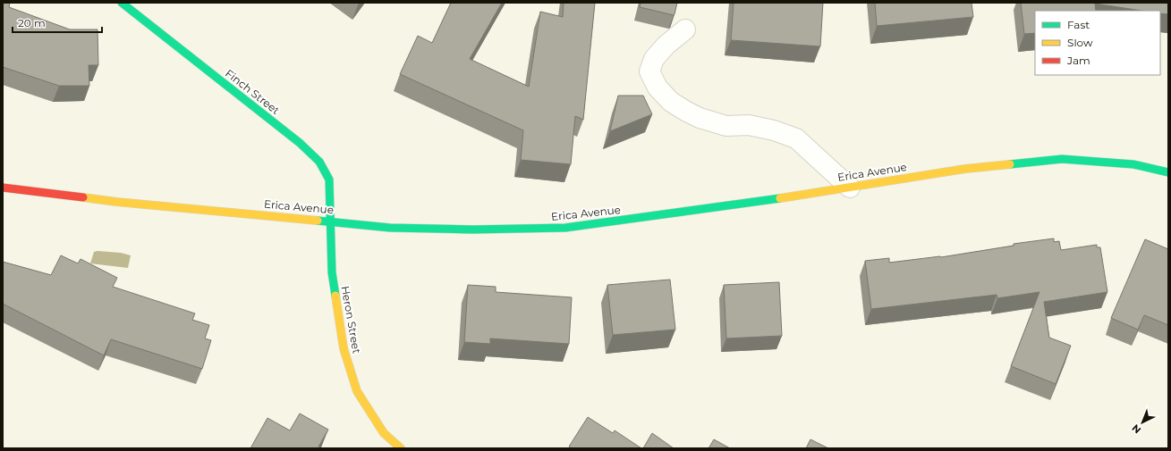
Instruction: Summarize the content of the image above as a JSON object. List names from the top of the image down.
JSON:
{
  "streets": {
    "street": ["Finch Street", "Erica Avenue", "Heron Street"]
  },
  "crossings": [
    ["Finch Street", "Erica Avenue"],
    ["Finch Street", "Heron Street"],
    ["Erica Avenue", "Heron Street"]
  ],
  "legend": ["Fast", "Slow", "Jam"],
  "scale_bar": "20 m",
  "north": "bottom left"
}
